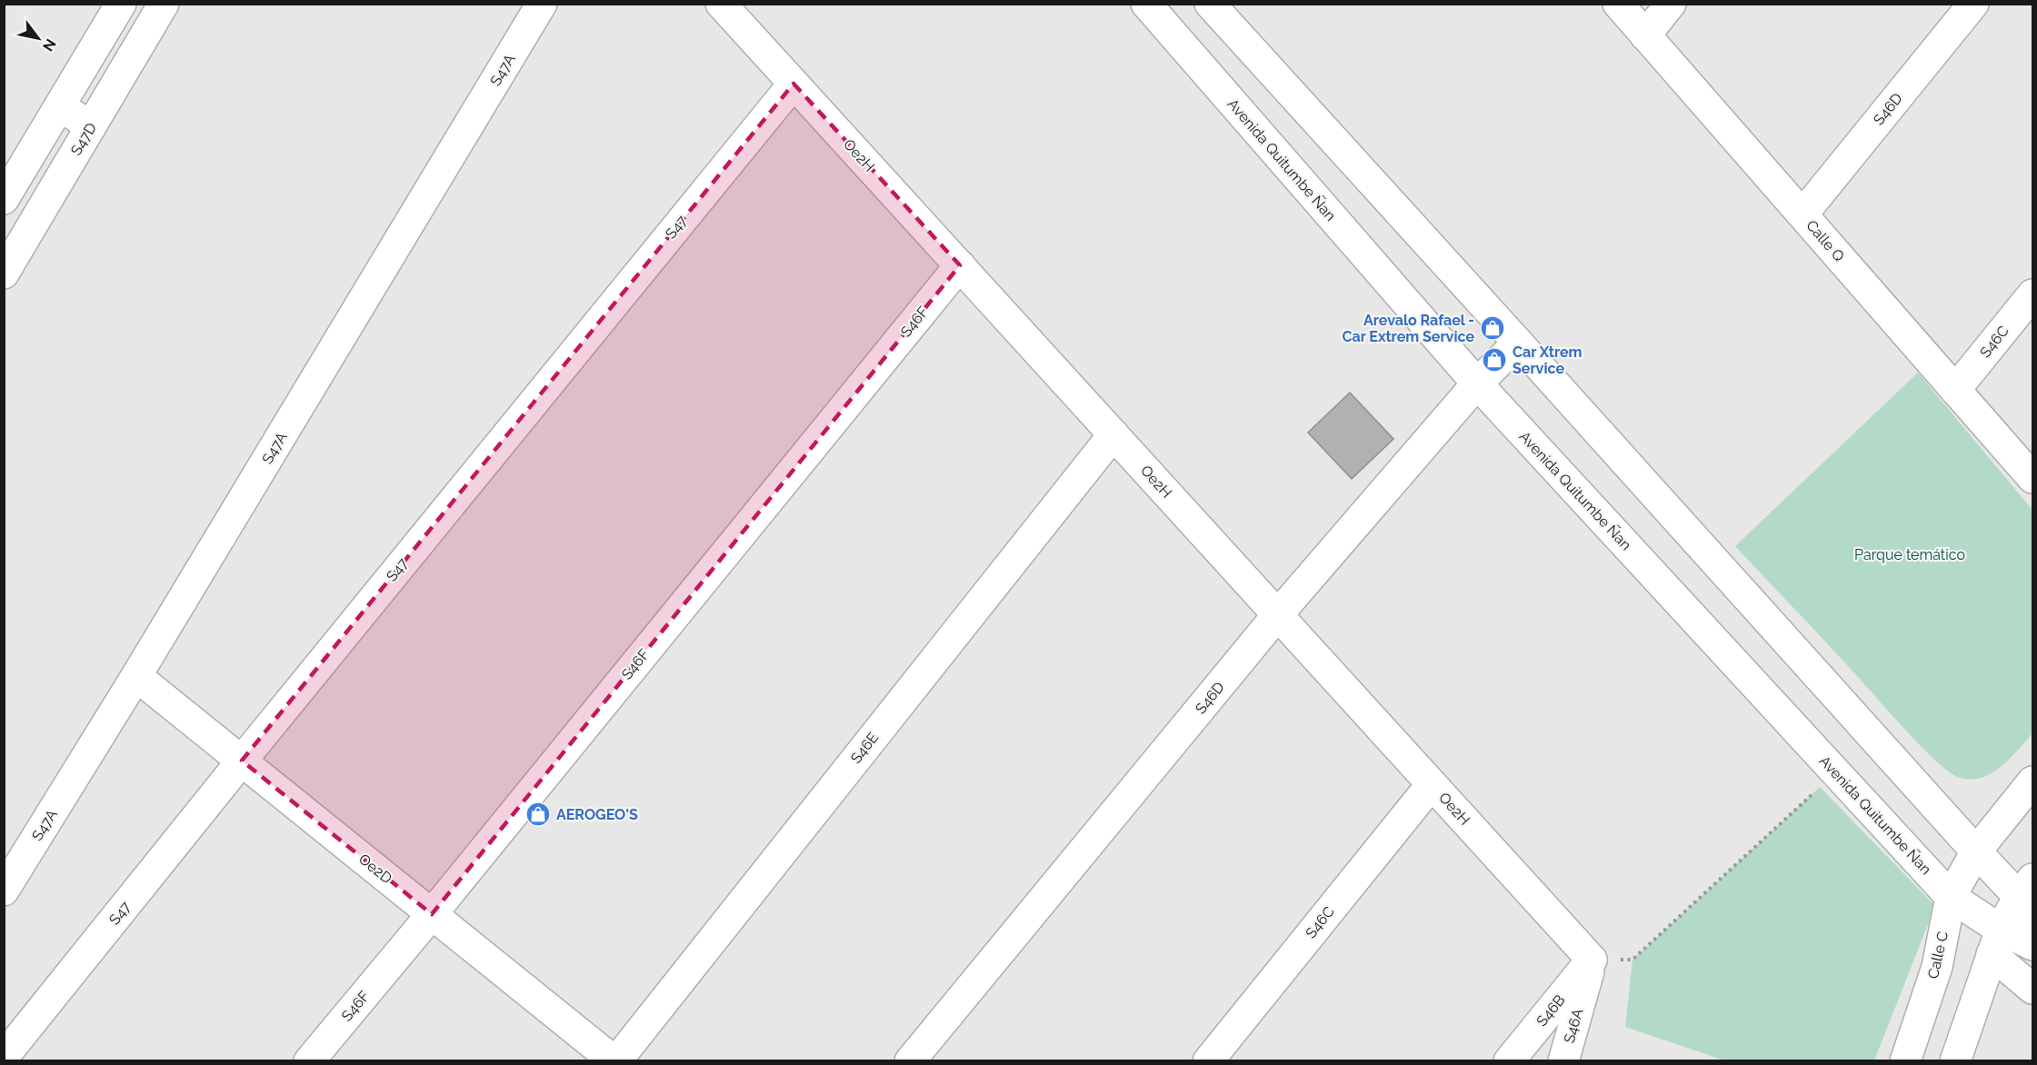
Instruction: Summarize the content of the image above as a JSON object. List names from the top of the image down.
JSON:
{
  "streets": {
    "street": [
      "S47A",
      "S46D",
      "S47D",
      "Oe2H",
      "Avenida Quitumbe Ñan",
      "S47",
      "Calle Q",
      "S46F",
      "S46C",
      "S46E",
      "Oe2D",
      "Calle C",
      "S46B",
      "S46A"
    ]
  },
  "crossings": [
    ["S47A", "Oe2D"],
    ["S46D", "Oe2H"],
    ["S46D", "Avenida Quitumbe Ñan"],
    ["S46D", "Calle Q"],
    ["Oe2H", "S47"],
    ["Oe2H", "S46F"],
    ["Oe2H", "S46C"],
    ["Oe2H", "S46E"],
    ["Oe2H", "S46B"],
    ["Oe2H", "S46A"],
    ["Avenida Quitumbe Ñan", "Calle C"],
    ["S47", "Oe2D"],
    ["Calle Q", "S46C"],
    ["S46F", "Oe2D"],
    ["S46E", "Oe2D"],
    ["S46B", "S46A"]
  ],
  "parks": ["Parque temático"],
  "places": {
    "shop": ["Arevalo Rafael - Car Extrem Service", "Car Xtrem Service", "AEROGEO'S"]
  },
  "north": "bottom right"
}
